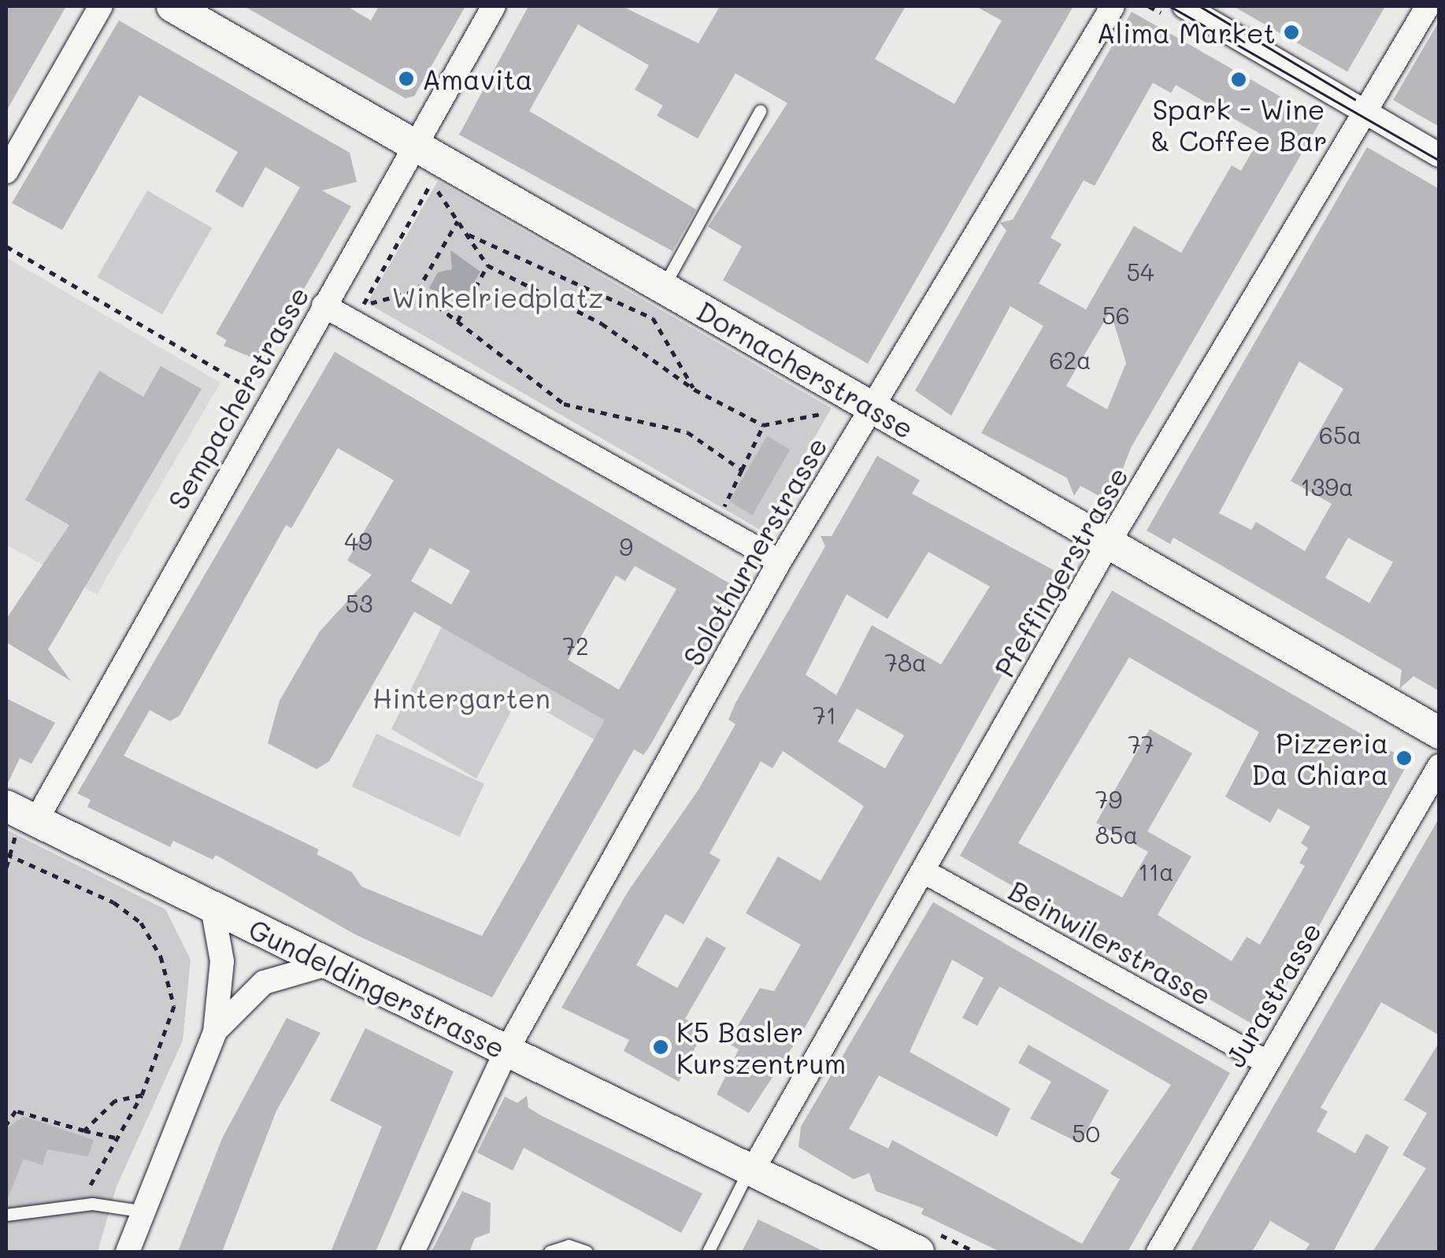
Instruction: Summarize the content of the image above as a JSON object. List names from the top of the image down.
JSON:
{
  "streets": {
    "main road": ["Dornacherstrasse", "Gundeldingerstrasse"],
    "street": [
      "Sempacherstrasse",
      "Solothurnerstrasse",
      "Pfeffingerstrasse",
      "Beinwilerstrasse",
      "Jurastrasse"
    ]
  },
  "crossings": [
    ["Dornacherstrasse", "Sempacherstrasse"],
    ["Dornacherstrasse", "Solothurnerstrasse"],
    ["Dornacherstrasse", "Pfeffingerstrasse"],
    ["Sempacherstrasse", "Gundeldingerstrasse"],
    ["Solothurnerstrasse", "Gundeldingerstrasse"],
    ["Pfeffingerstrasse", "Beinwilerstrasse"],
    ["Pfeffingerstrasse", "Gundeldingerstrasse"],
    ["Beinwilerstrasse", "Jurastrasse"]
  ],
  "parks": ["Winkelriedplatz", "Hintergarten"],
  "places": [
    "Alima Market",
    "Amavita",
    "Spark - Wine & Coffee Bar",
    "Pizzeria Da Chiara",
    "K5 Basler Kurszentrum"
  ],
  "house_numbers": [
    "54",
    "56",
    "62a",
    "65a",
    "139a",
    "49",
    "9",
    "53",
    "72",
    "78a",
    "71",
    "77",
    "79",
    "85a",
    "11a",
    "50"
  ]
}
